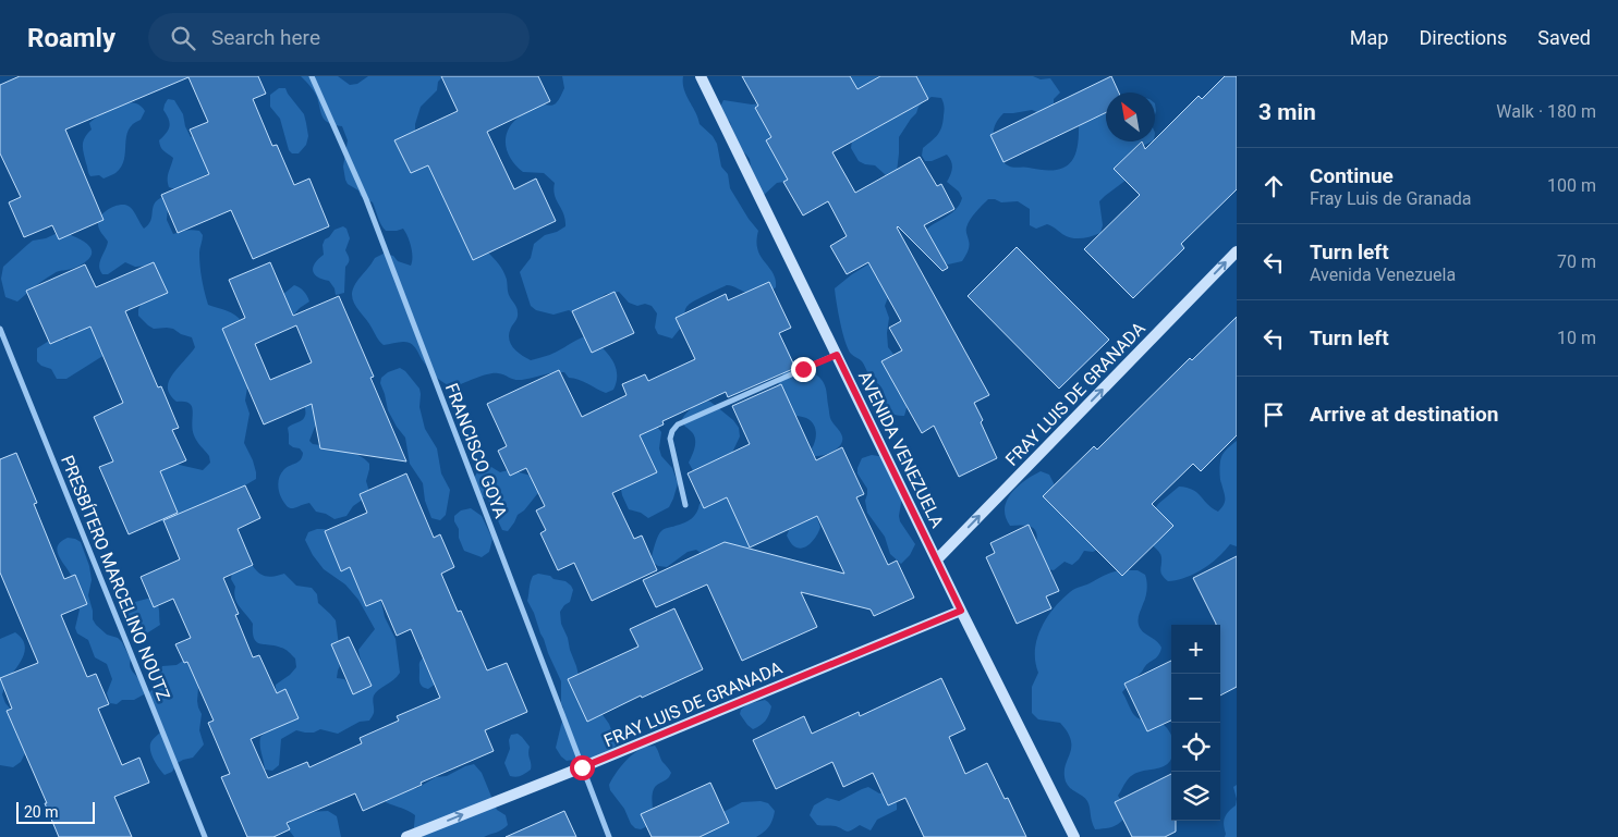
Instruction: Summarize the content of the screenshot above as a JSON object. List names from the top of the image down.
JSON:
{
  "streets": {
    "street": [
      "FRAY LUIS DE GRANADA",
      "AVENIDA VENEZUELA",
      "FRANCISCO GOYA",
      "PRESBÍTERO MARCELINO NOUTZ"
    ]
  },
  "crossings": [
    ["FRAY LUIS DE GRANADA", "AVENIDA VENEZUELA"],
    ["FRAY LUIS DE GRANADA", "FRANCISCO GOYA"]
  ],
  "one_way": ["FRAY LUIS DE GRANADA"],
  "scale_bar": "20 m",
  "north": "top left",
  "page": {
    "header": "Roamly",
    "search": "Search here",
    "nav": ["Map", "Directions", "Saved"],
    "heading": ["3 min", "Walk · 180 m"],
    "list": [
      ["Continue", "Fray Luis de Granada", "100 m"],
      ["Turn left", "Avenida Venezuela", "70 m"],
      ["Turn left", "10 m"],
      "Arrive at destination"
    ],
    "map_buttons": ["+", "−"],
    "scale": "20 m"
  }
}
